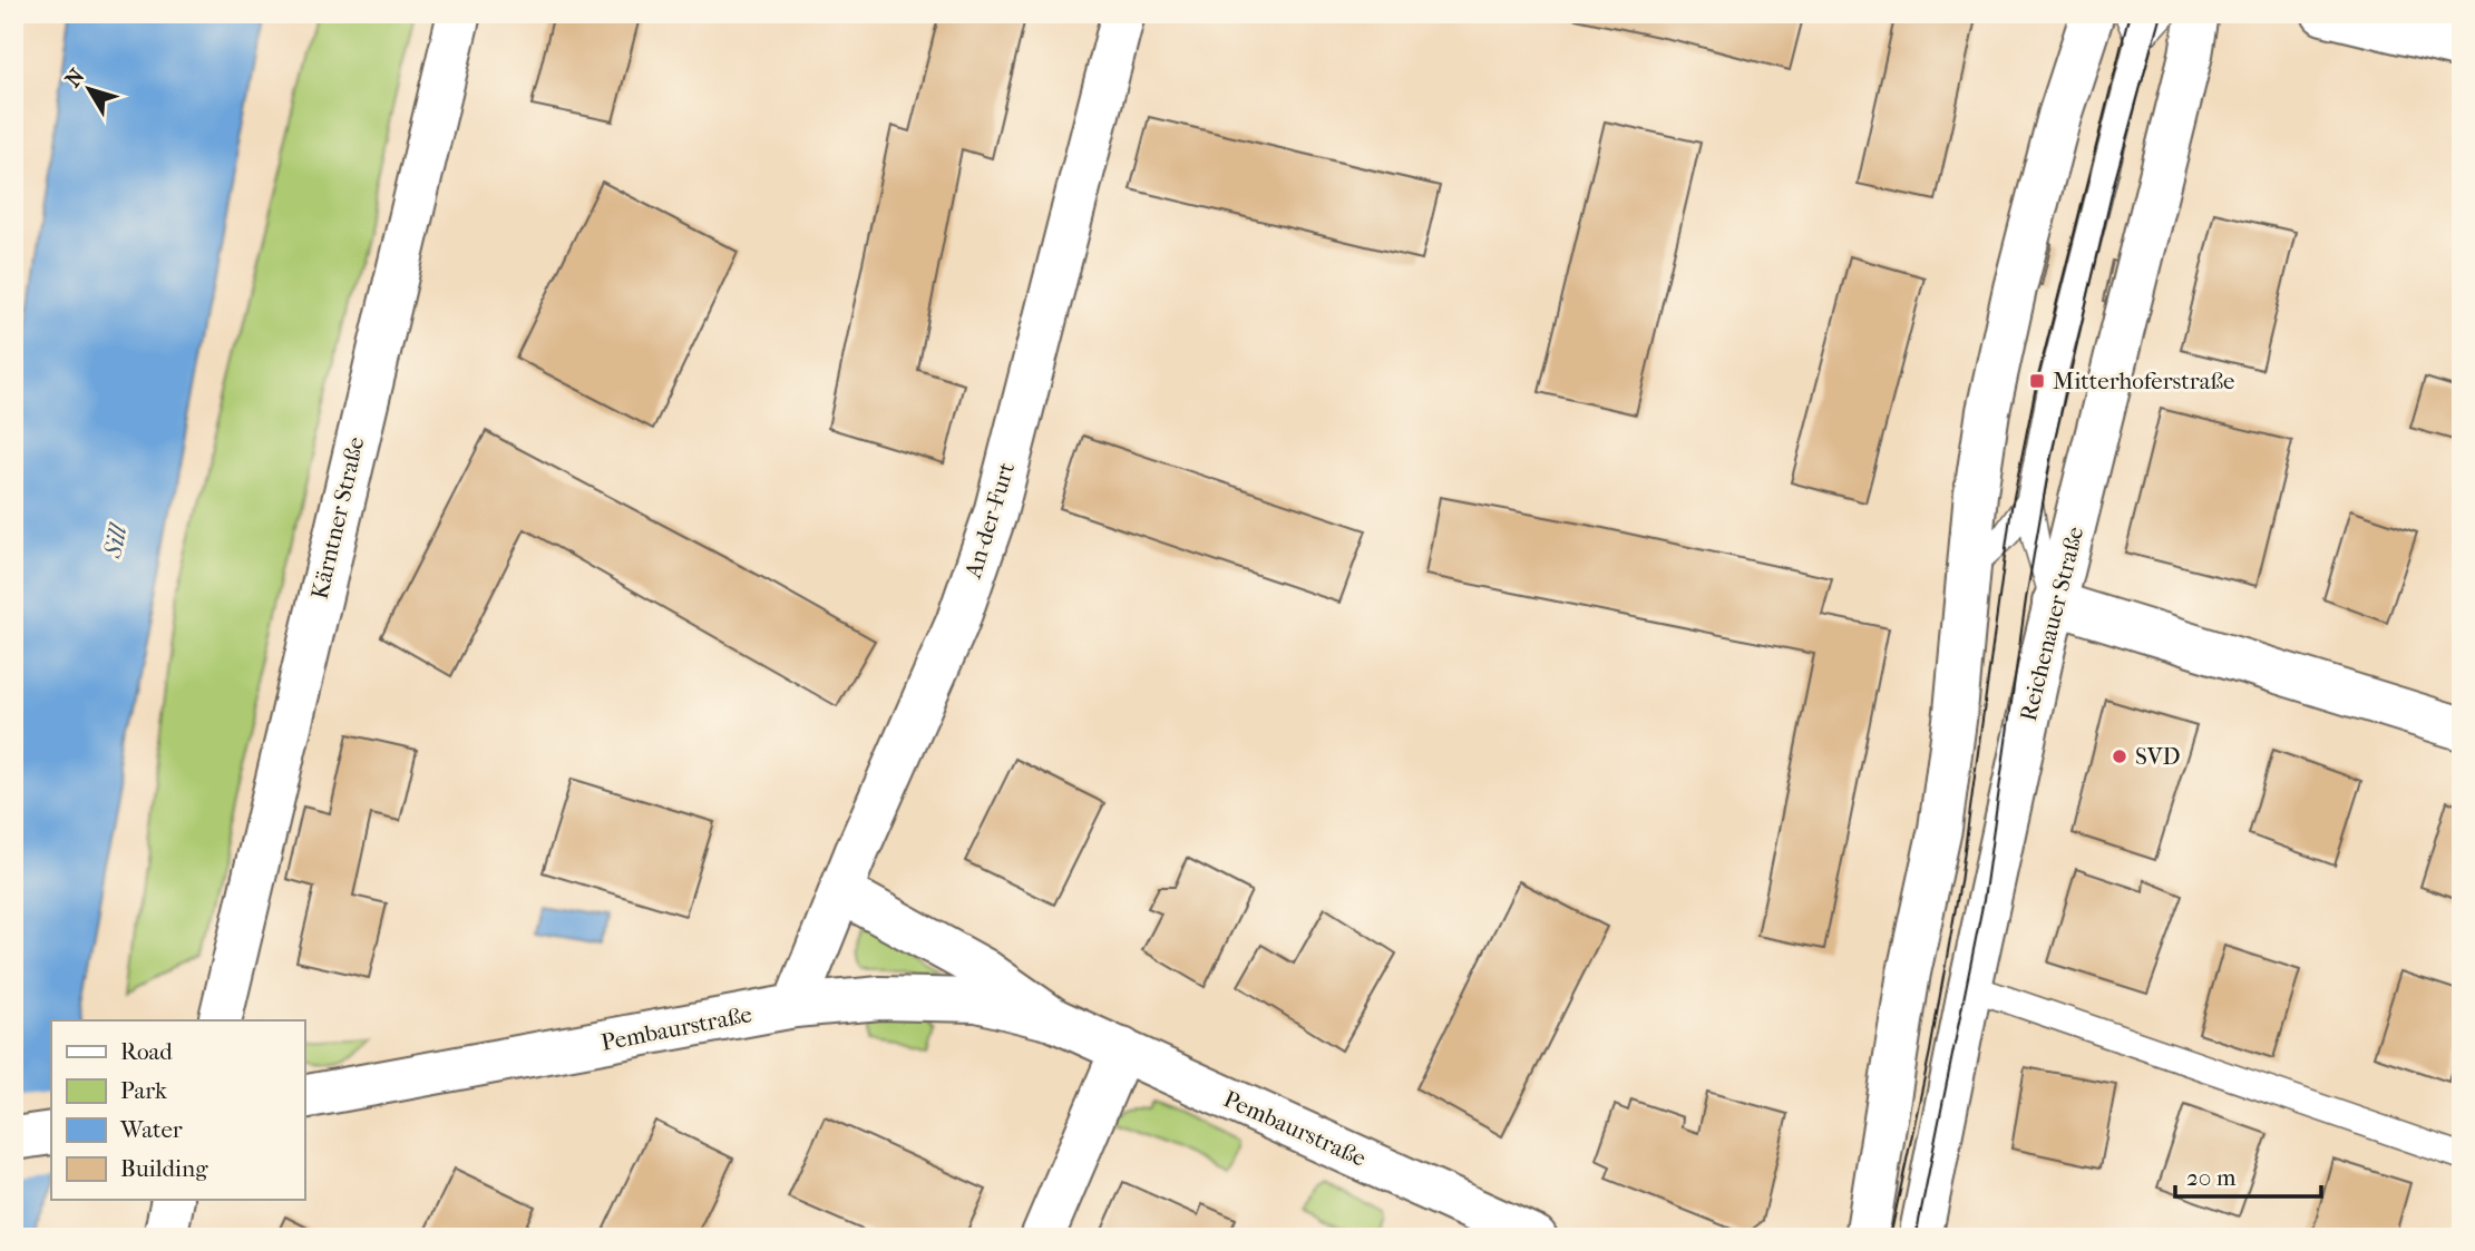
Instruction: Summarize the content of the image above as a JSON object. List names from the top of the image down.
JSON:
{
  "streets": {
    "street": [
      "Kärntner Straße",
      "An-der-Furt",
      "Reichenauer Straße",
      "Pembaurstraße"
    ]
  },
  "crossings": [
    ["An-der-Furt", "Pembaurstraße"]
  ],
  "water": ["Sill"],
  "places": {
    "transit": ["Mitterhoferstraße"],
    "other": ["SVD"]
  },
  "legend": [
    "Road",
    "Park",
    "Water",
    "Building"
  ],
  "scale_bar": "20 m",
  "north": "top left"
}
